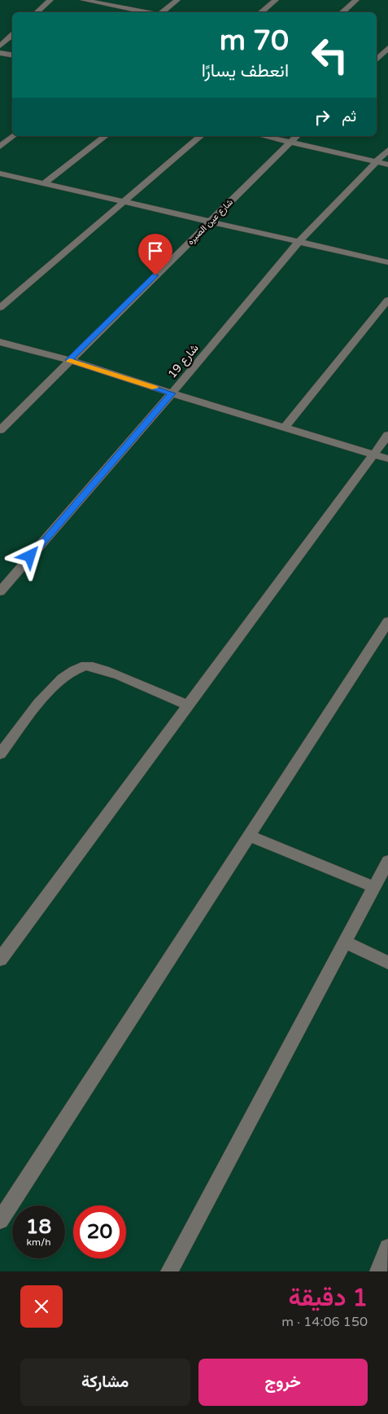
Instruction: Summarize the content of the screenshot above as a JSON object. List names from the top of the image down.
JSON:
{
  "streets": {
    "lane": ["شارع عين الصيره", "شارع 19"]
  },
  "page": {
    "turn": ["70 m", "انعطف يسارًا"],
    "then": "ثم",
    "speed": "18 km/h",
    "limit": "20",
    "heading": ["1 دقيقة", "150 m · 14:06"],
    "buttons": ["خروج", "مشاركة"]
  }
}
